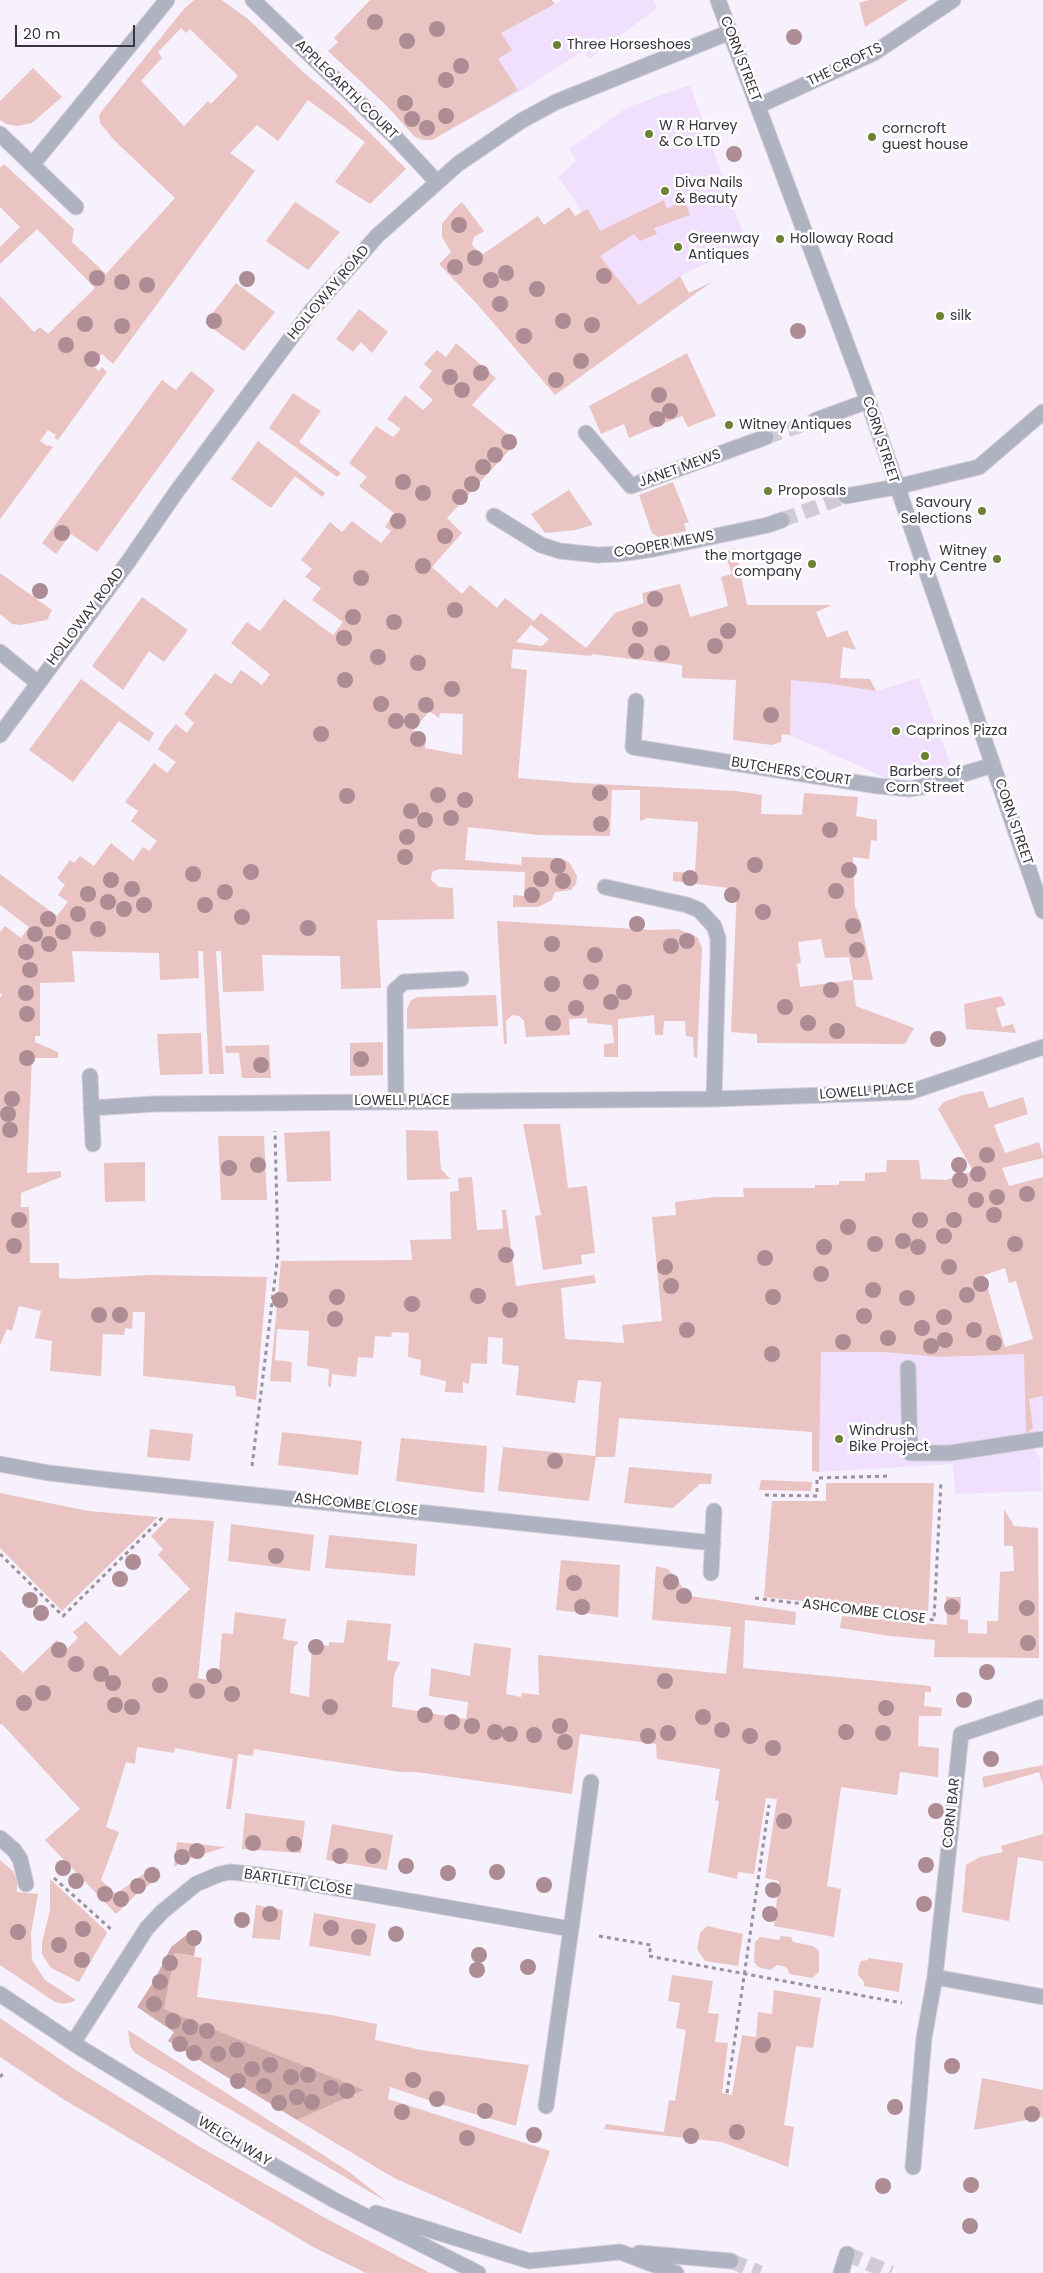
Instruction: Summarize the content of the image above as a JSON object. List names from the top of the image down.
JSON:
{
  "streets": {
    "street": [
      "CORN STREET",
      "THE CROFTS",
      "APPLEGARTH COURT",
      "HOLLOWAY ROAD",
      "JANET MEWS",
      "COOPER MEWS",
      "BUTCHERS COURT",
      "LOWELL PLACE",
      "ASHCOMBE CLOSE",
      "CORN BAR",
      "BARTLETT CLOSE",
      "WELCH WAY"
    ]
  },
  "crossings": [
    ["CORN STREET", "THE CROFTS"],
    ["CORN STREET", "HOLLOWAY ROAD"],
    ["CORN STREET", "BUTCHERS COURT"],
    ["APPLEGARTH COURT", "HOLLOWAY ROAD"],
    ["BARTLETT CLOSE", "WELCH WAY"]
  ],
  "places": [
    "Three Horseshoes",
    "W R Harvey & Co LTD",
    "corncroft guest house",
    "Diva Nails & Beauty",
    "Holloway Road",
    "Greenway Antiques",
    "silk",
    "Witney Antiques",
    "Proposals",
    "Savoury Selections",
    "Witney Trophy Centre",
    "the mortgage company",
    "Caprinos Pizza",
    "Barbers of Corn Street",
    "Windrush Bike Project"
  ],
  "scale_bar": "20 m"
}
